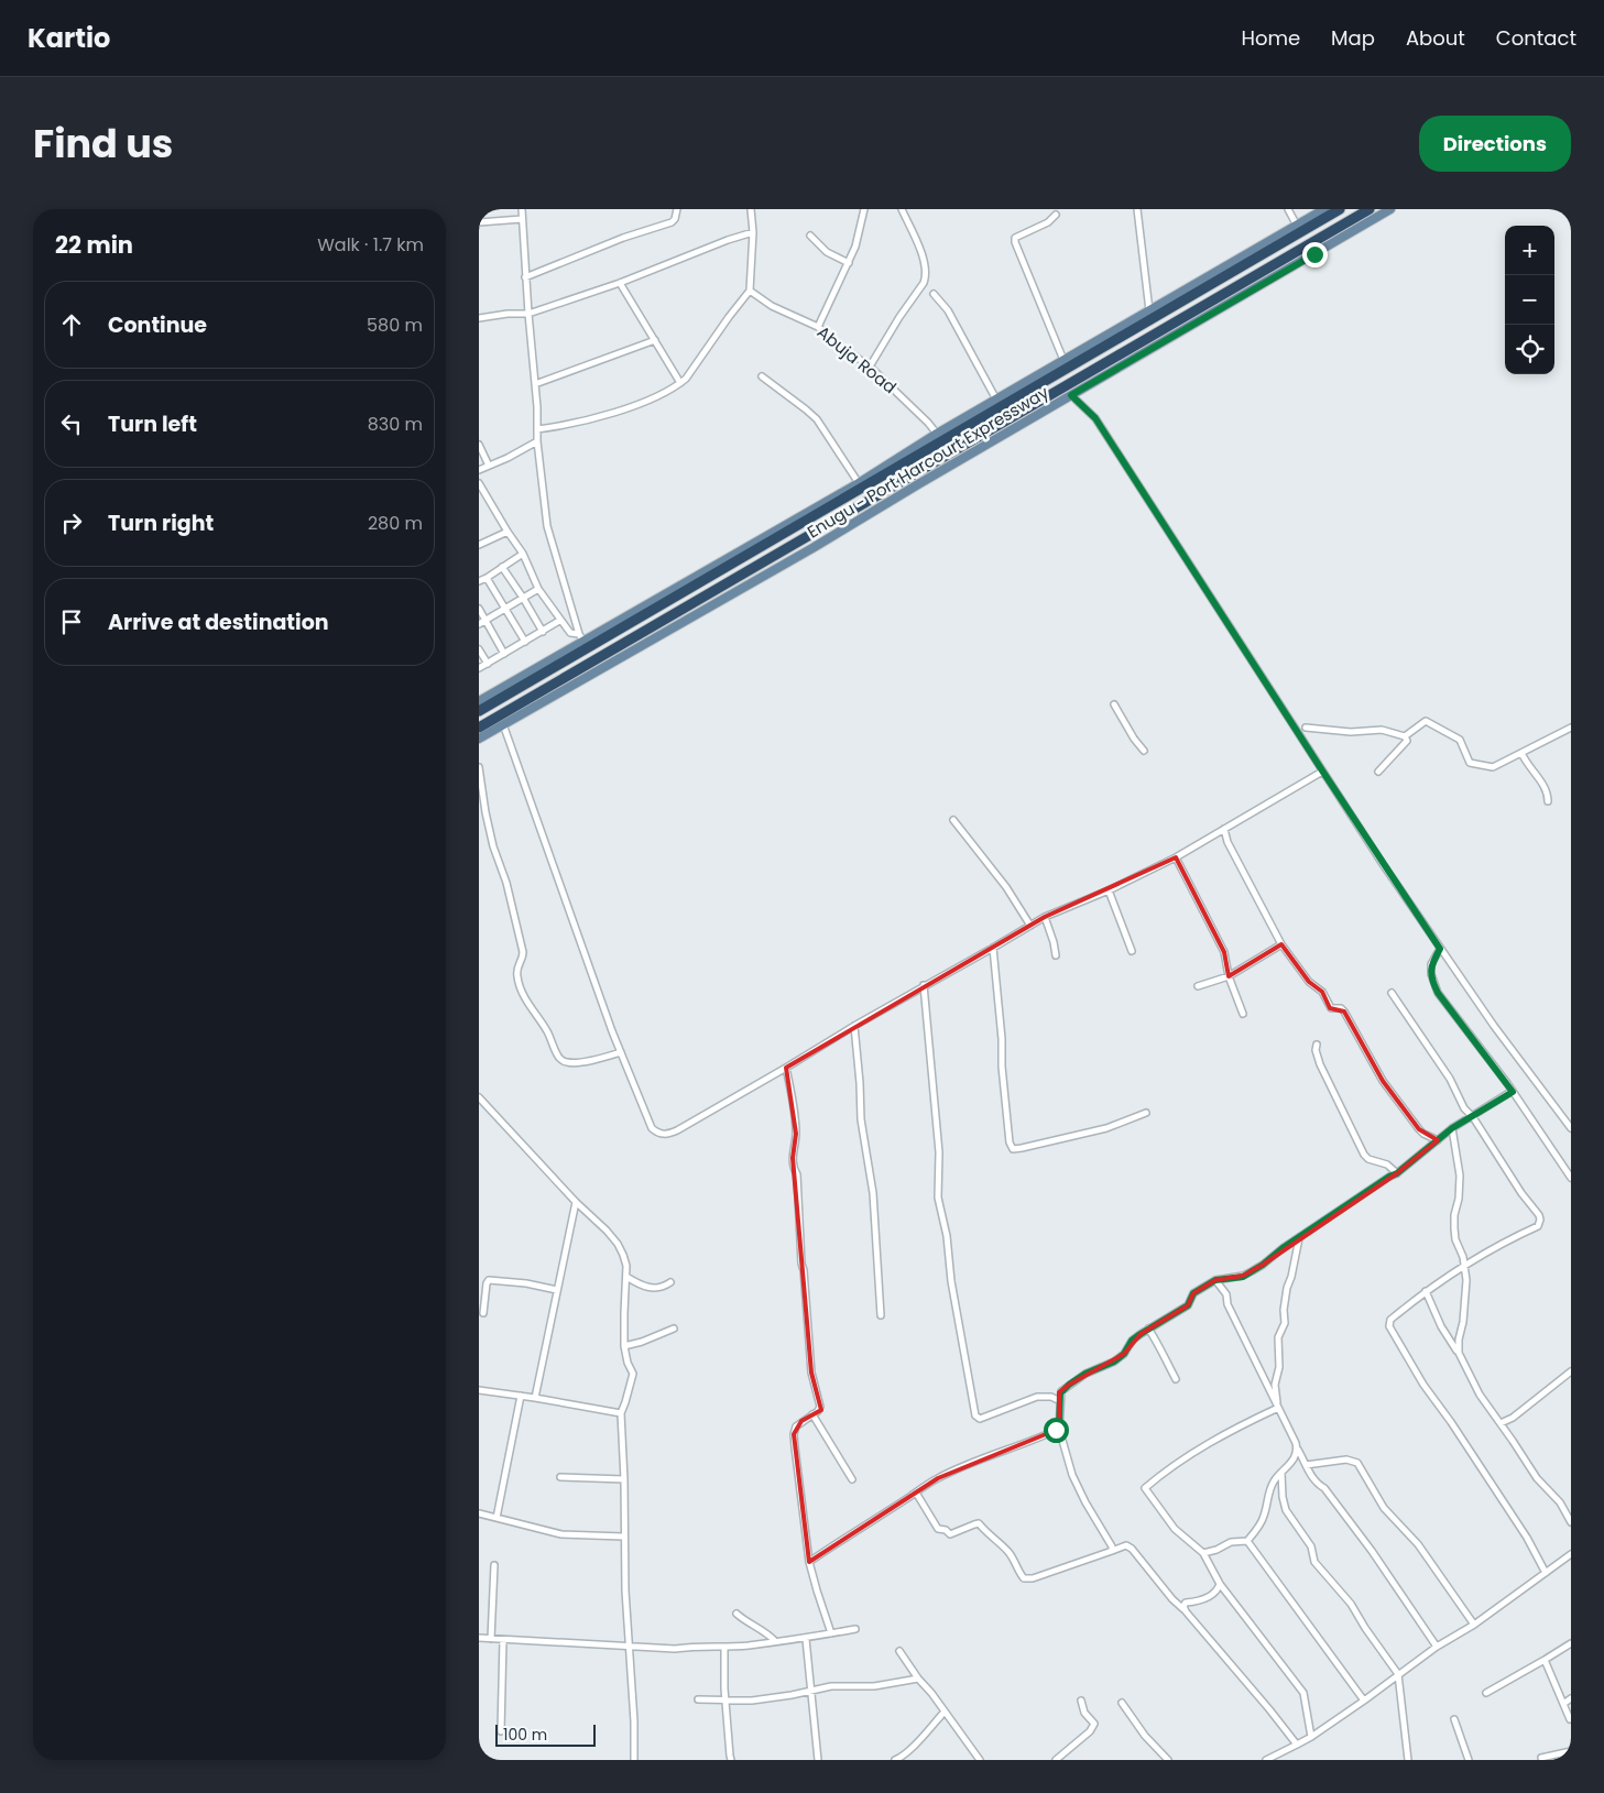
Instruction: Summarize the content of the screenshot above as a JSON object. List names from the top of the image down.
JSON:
{
  "streets": {
    "highway": ["Enugu - Port Harcourt Expressway"],
    "street": ["Abuja Road"]
  },
  "crossings": [
    ["Abuja Road", "Enugu - Port Harcourt Expressway"]
  ],
  "scale_bar": "100 m",
  "page": {
    "header": "Kartio",
    "nav": [
      "Home",
      "Map",
      "About",
      "Contact"
    ],
    "title": "Find us",
    "buttons": "Directions",
    "heading": ["22 min", "Walk · 1.7 km"],
    "map_buttons": ["+", "−"],
    "list": [
      ["Continue", "580 m"],
      ["Turn left", "830 m"],
      ["Turn right", "280 m"],
      "Arrive at destination"
    ],
    "scale": "100 m"
  }
}
